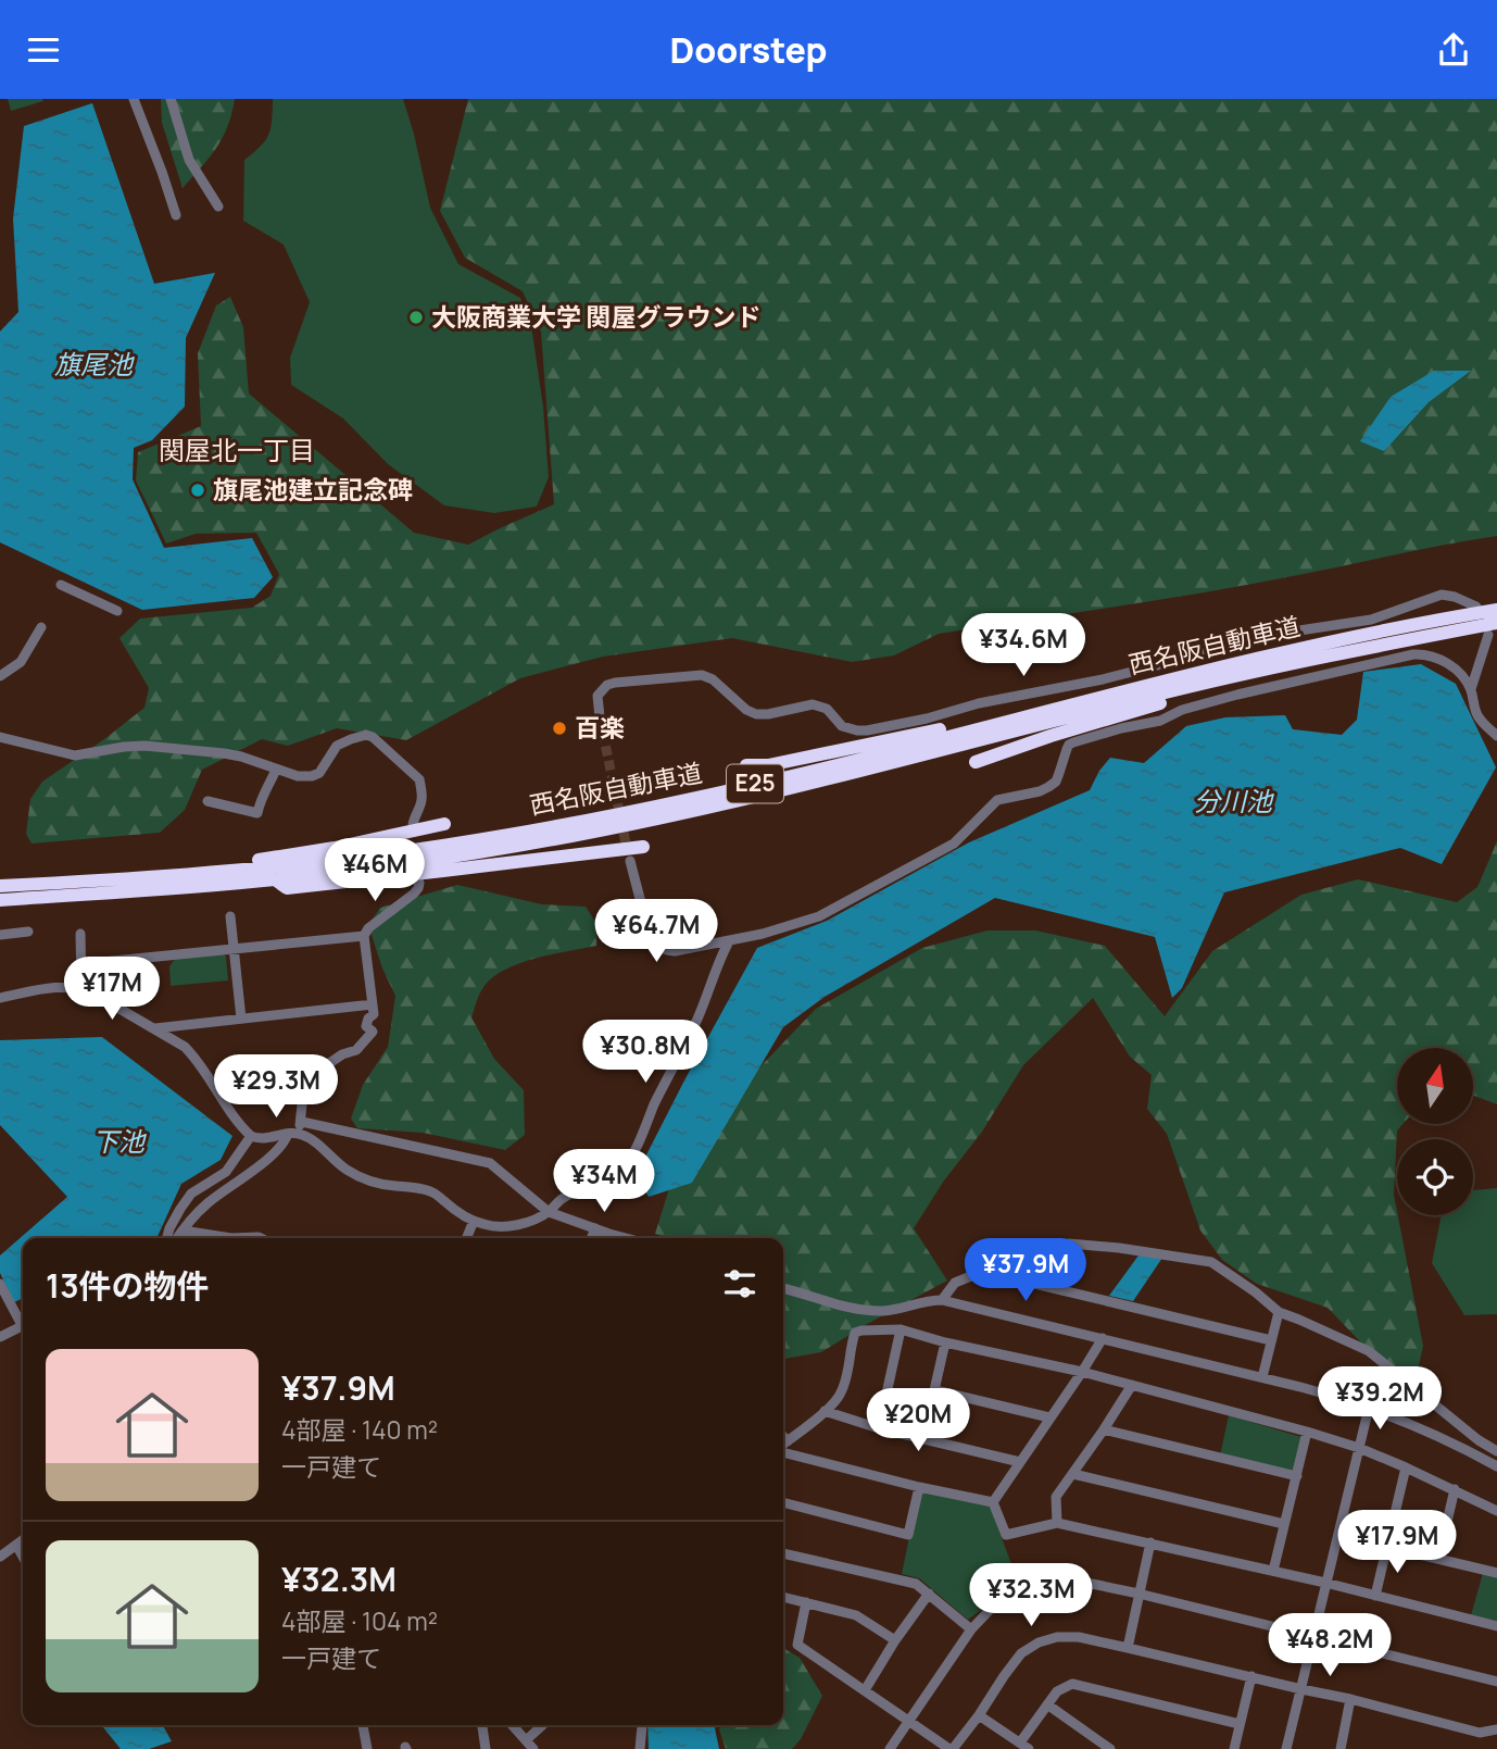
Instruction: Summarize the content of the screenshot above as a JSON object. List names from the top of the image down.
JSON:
{
  "streets": {
    "highway": ["西名阪自動車道", "E25"]
  },
  "districts": ["関屋北一丁目"],
  "water": ["旗尾池", "分川池", "下池"],
  "places": ["大阪商業大学 関屋グラウンド", "旗尾池建立記念碑", "百楽"],
  "north": "top",
  "page": {
    "header": "Doorstep",
    "price": [
      "¥34.6M",
      "¥46M",
      "¥64.7M",
      "¥17M",
      "¥30.8M",
      "¥29.3M",
      "¥34M",
      "¥37.9M",
      "¥39.2M",
      "¥20M",
      "¥17.9M",
      "¥32.3M",
      "¥48.2M"
    ],
    "heading": "13件の物件",
    "list": [
      {
        "name": "¥37.9M",
        "note": "4部屋 · 140 m² · 一戸建て"
      },
      {
        "name": "¥32.3M",
        "note": "4部屋 · 104 m² · 一戸建て"
      }
    ]
  }
}
